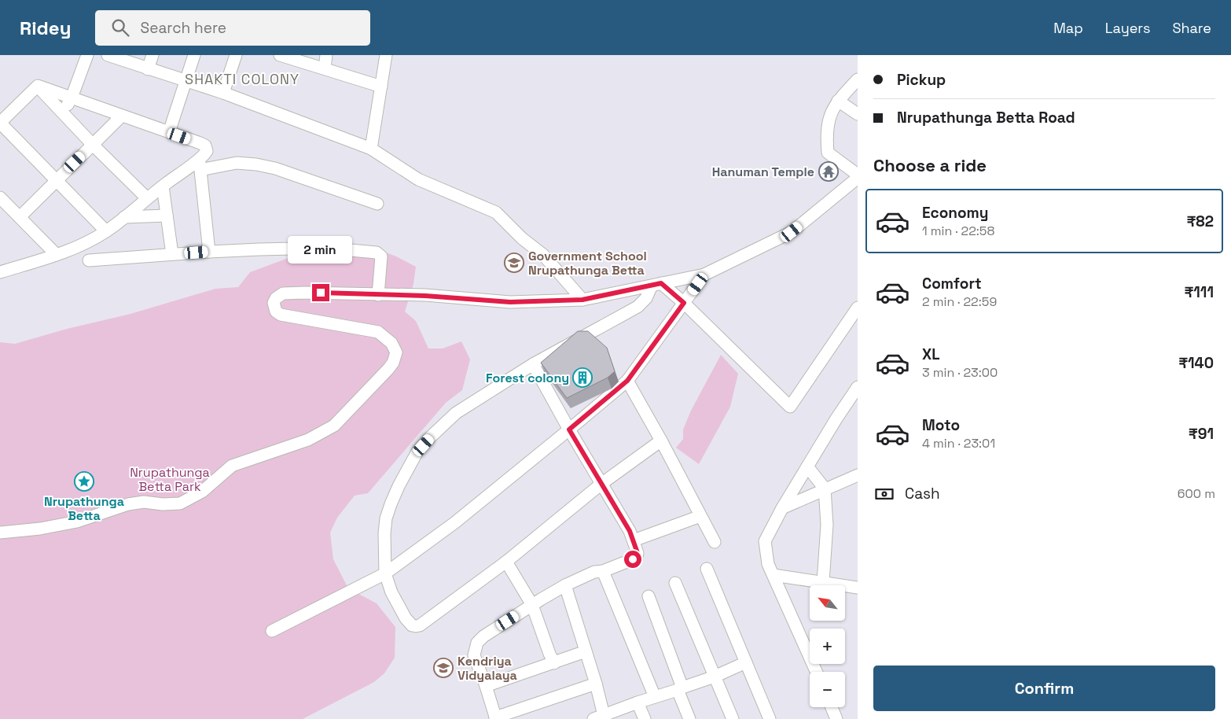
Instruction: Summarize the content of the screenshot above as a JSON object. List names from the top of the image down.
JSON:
{
  "districts": ["SHAKTI COLONY"],
  "parks": ["Nrupathunga Betta Park"],
  "places": {
    "temple": ["Hanuman Temple"],
    "school or university": ["Government School Nrupathunga Betta", "Kendriya Vidyalaya"],
    "building": ["Forest colony"],
    "place": ["Nrupathunga Betta"]
  },
  "north": "top left",
  "page": {
    "header": "Ridey",
    "search": "Search here",
    "nav": ["Map", "Layers", "Share"],
    "banner": ["Pickup", "Nrupathunga Betta Road"],
    "heading": "Choose a ride",
    "list": [
      {
        "name": "Economy",
        "note": "1 min · 22:58",
        "value": "₹82"
      },
      {
        "name": "Comfort",
        "note": "2 min · 22:59",
        "value": "₹111"
      },
      {
        "name": "XL",
        "note": "3 min · 23:00",
        "value": "₹140"
      },
      {
        "name": "Moto",
        "note": "4 min · 23:01",
        "value": "₹91"
      }
    ],
    "bubble": "2 min",
    "pay": ["Cash", "600 m"],
    "map_buttons": ["+", "−"],
    "buttons": "Confirm"
  }
}
